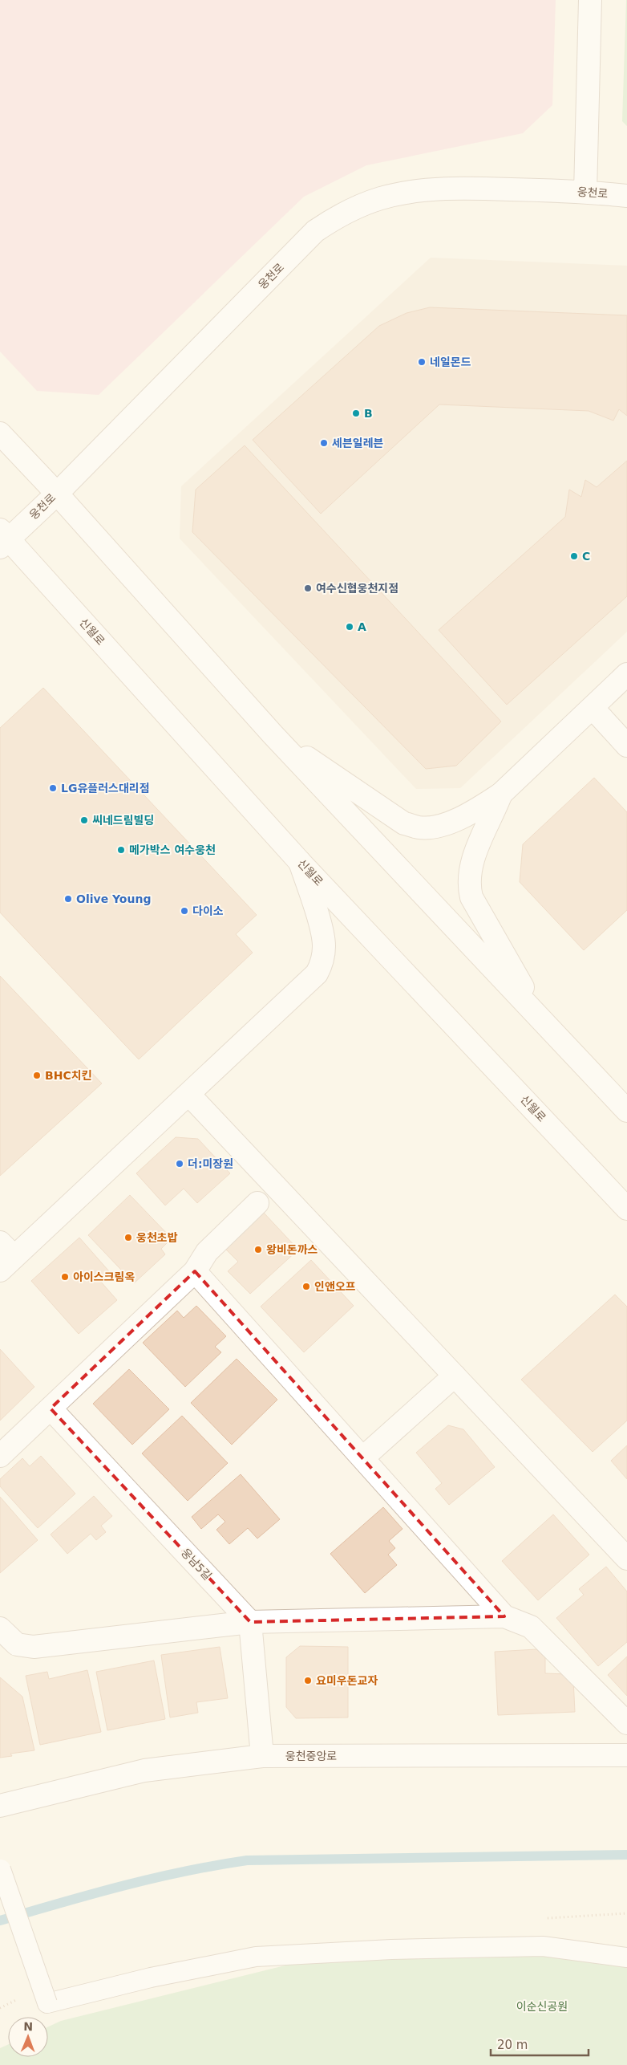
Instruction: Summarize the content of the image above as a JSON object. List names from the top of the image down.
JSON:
{
  "streets": {
    "street": [
      "웅천로",
      "신월로",
      "웅남5길",
      "웅천중앙로"
    ]
  },
  "crossings": [
    ["웅천로", "신월로"]
  ],
  "parks": ["이순신공원"],
  "places": [
    "네일몬드",
    "B",
    "세븐일레븐",
    "C",
    "여수신협웅천지점",
    "A",
    "LG유플러스대리점",
    "씨네드림빌딩",
    "메가박스 여수웅천",
    "Olive Young",
    "다이소",
    "BHC치킨",
    "더:미장원",
    "웅천초밥",
    "왕비돈까스",
    "아이스크림옥",
    "인앤오프",
    "요미우돈교자"
  ],
  "scale_bar": "20 m",
  "north": "top"
}
